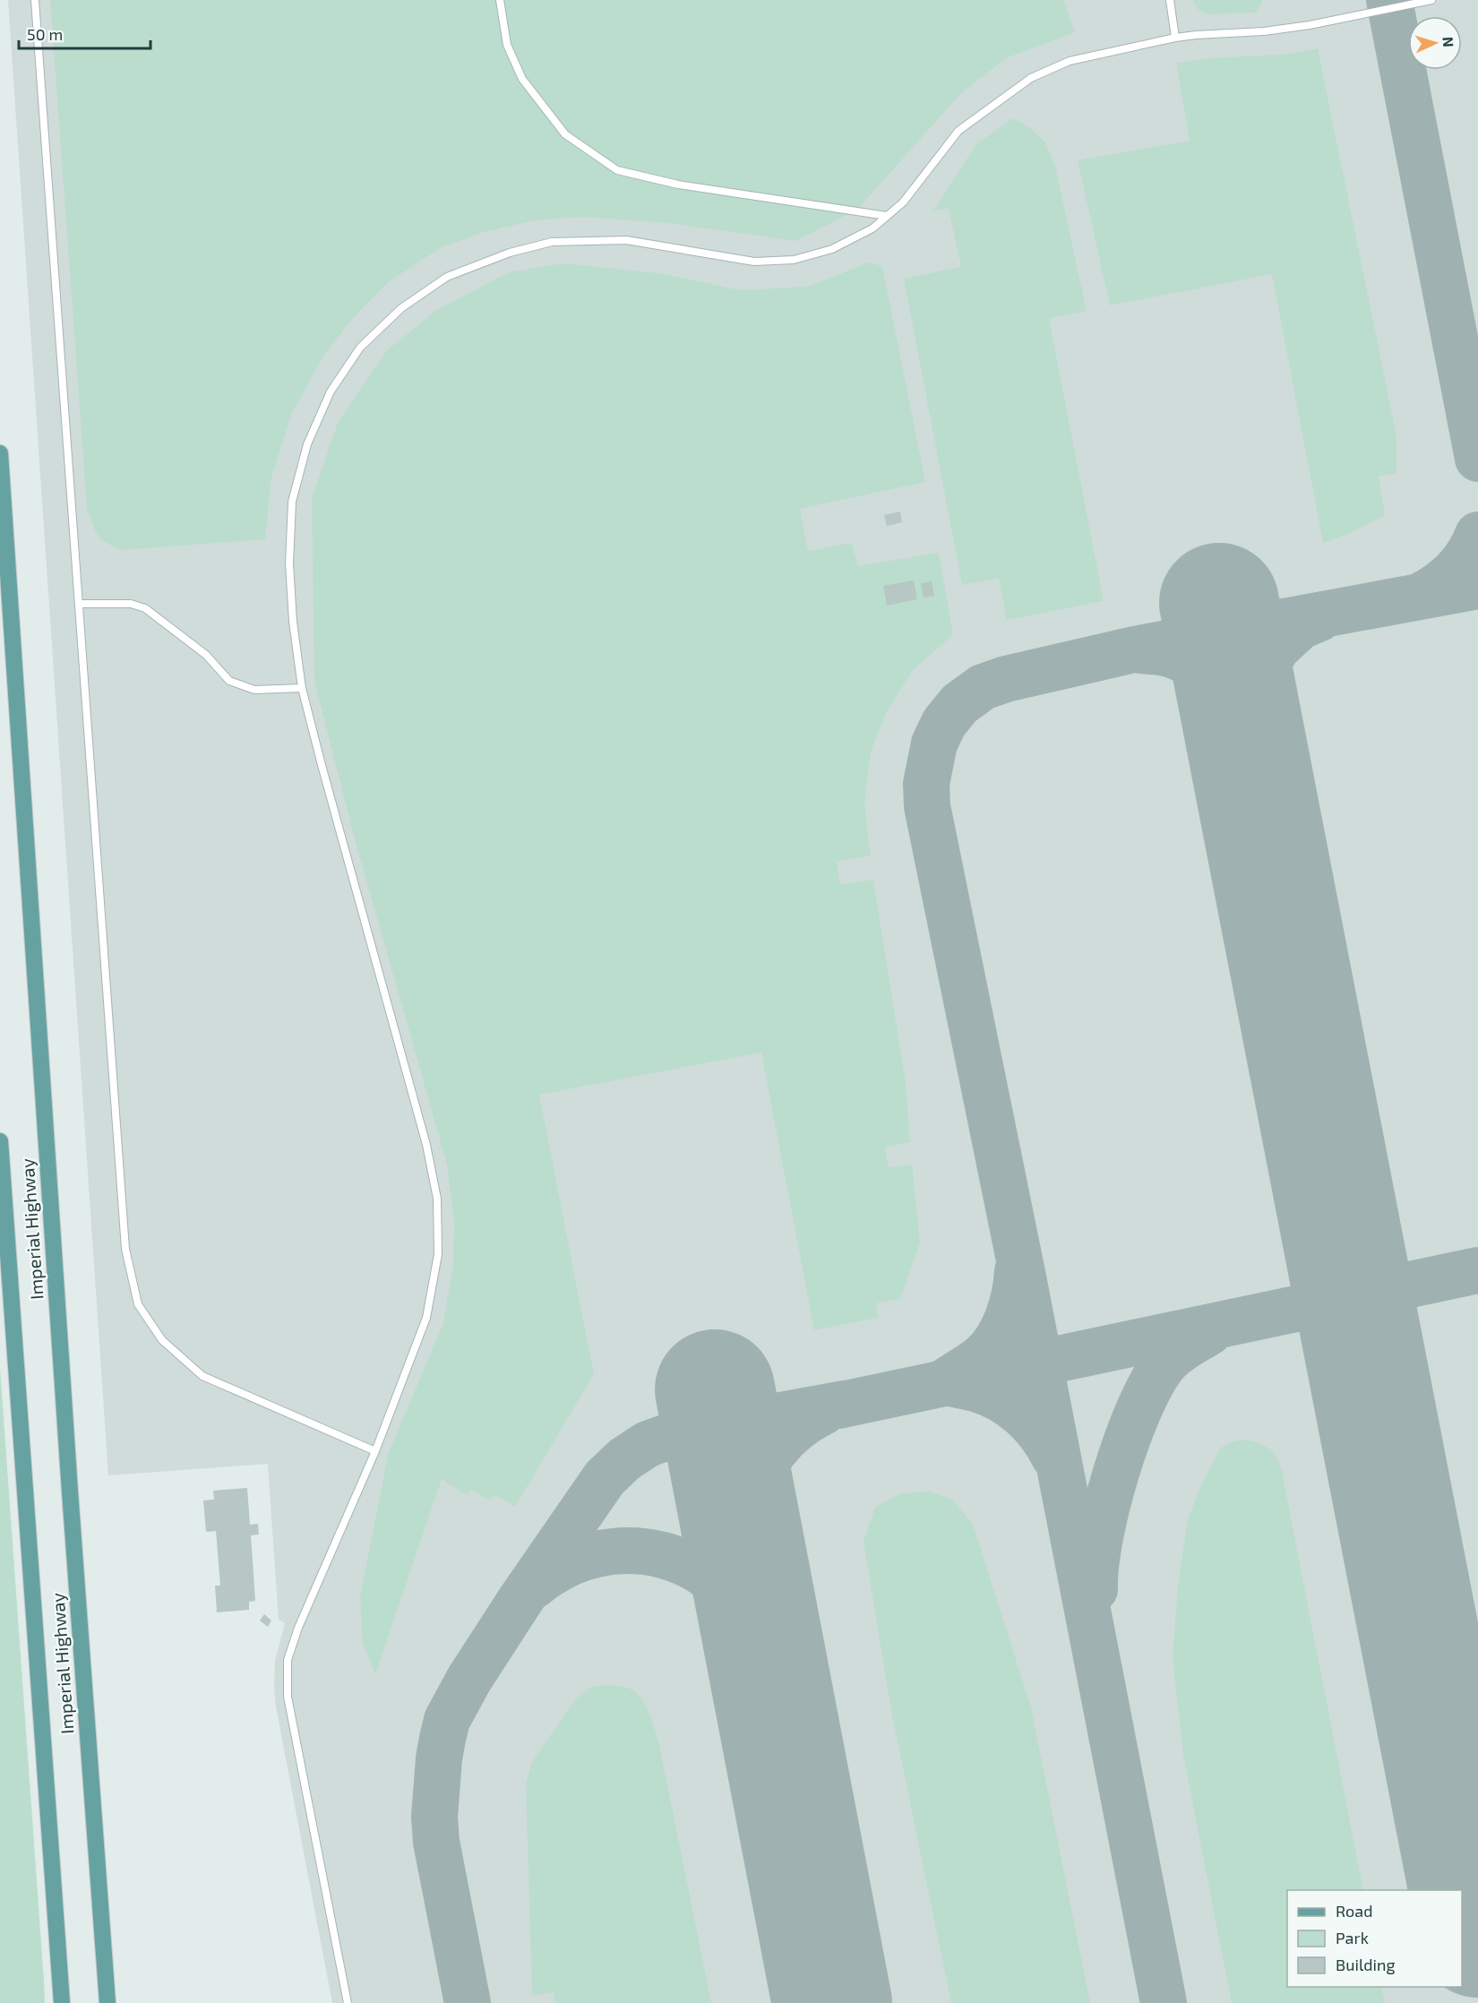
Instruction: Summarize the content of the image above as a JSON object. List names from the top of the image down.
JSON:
{
  "streets": {
    "main road": ["Imperial Highway"]
  },
  "legend": ["Road", "Park", "Building"],
  "scale_bar": "50 m",
  "north": "right"
}
